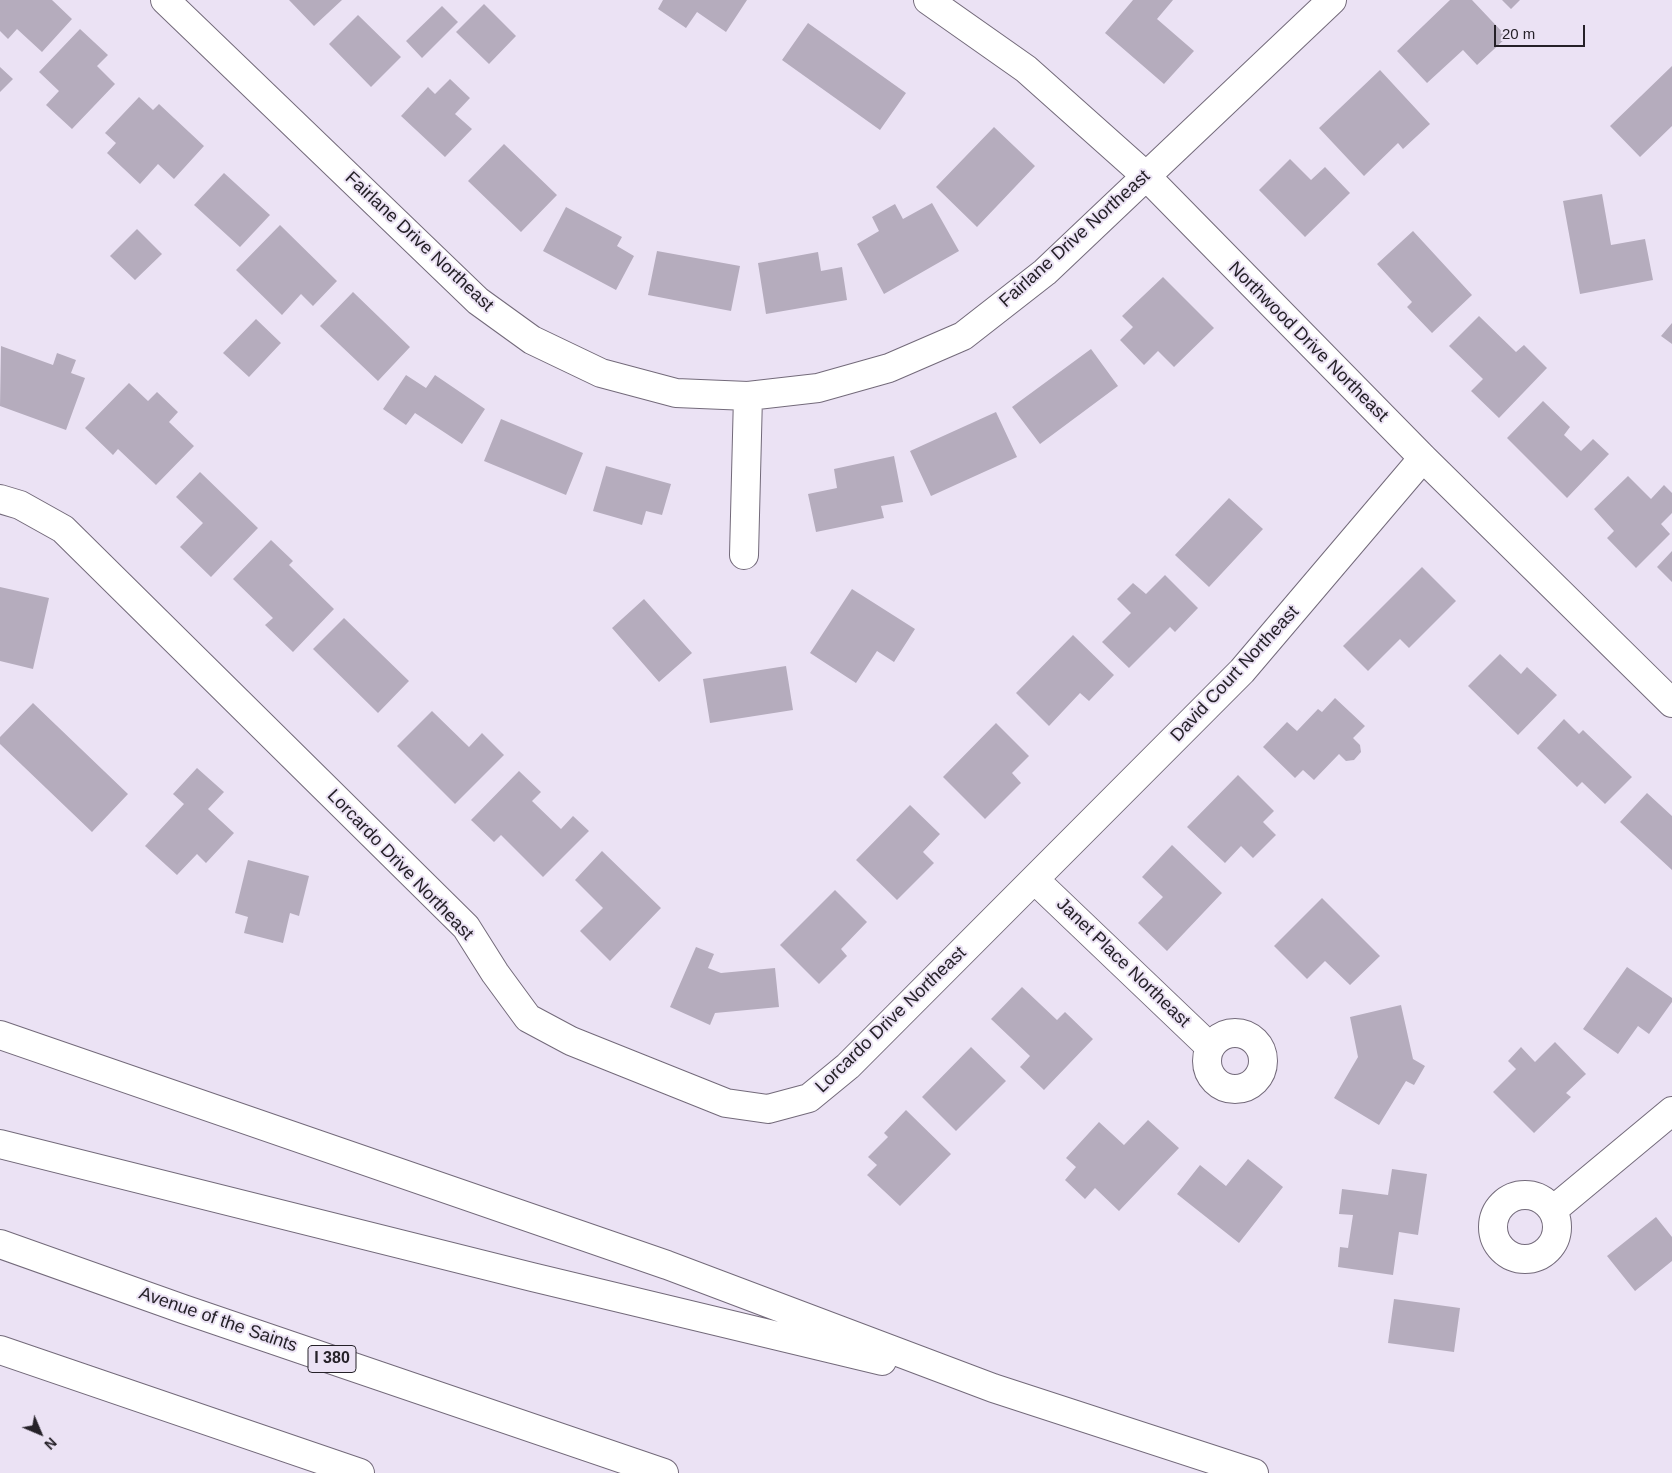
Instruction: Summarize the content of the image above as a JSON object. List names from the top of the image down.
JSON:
{
  "streets": {
    "main road": [
      "Fairlane Drive Northeast",
      "Northwood Drive Northeast",
      "David Court Northeast",
      "Lorcardo Drive Northeast",
      "Janet Place Northeast",
      "Avenue of the Saints",
      "I 380"
    ]
  },
  "crossings": [
    ["Fairlane Drive Northeast", "Northwood Drive Northeast"],
    ["Northwood Drive Northeast", "David Court Northeast"],
    ["David Court Northeast", "Lorcardo Drive Northeast"],
    ["David Court Northeast", "Janet Place Northeast"],
    ["Lorcardo Drive Northeast", "Janet Place Northeast"]
  ],
  "scale_bar": "20 m",
  "north": "bottom right"
}
